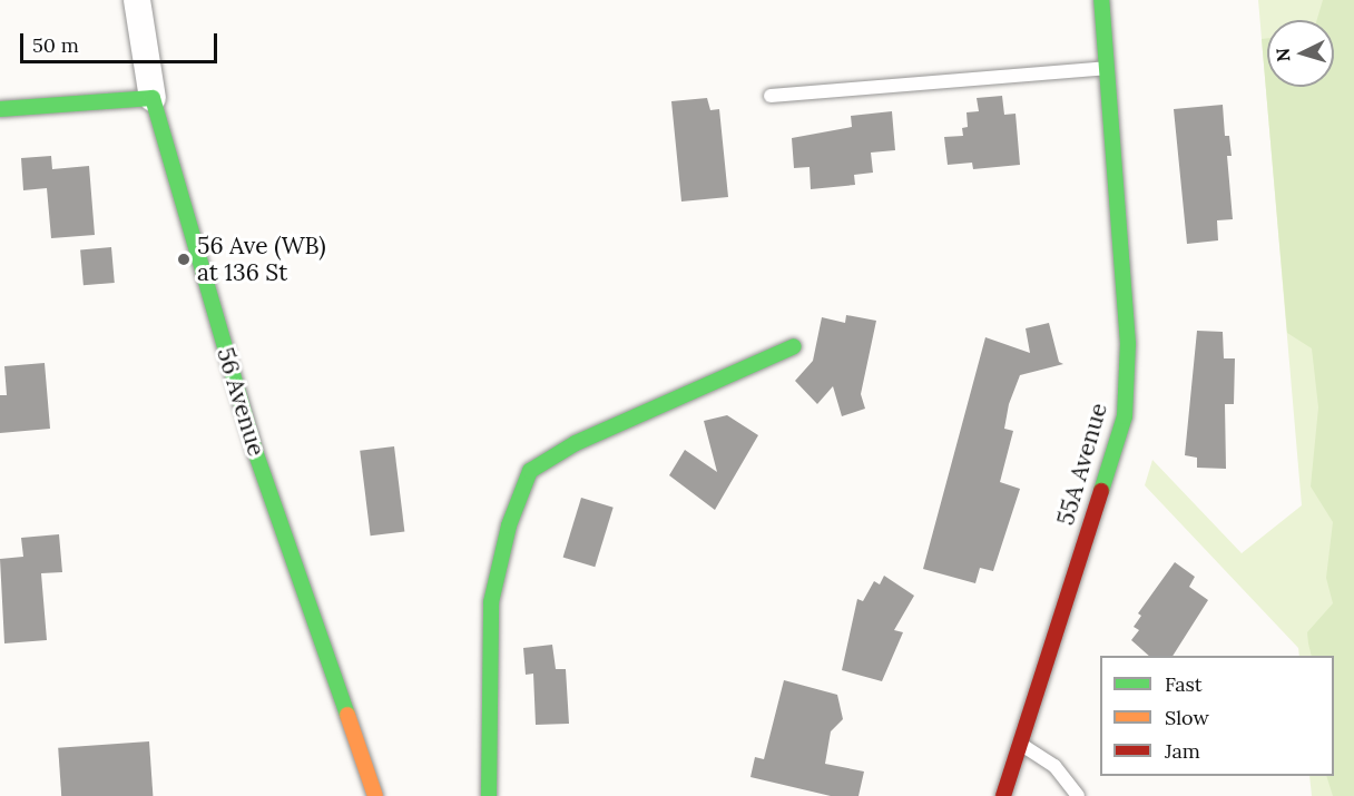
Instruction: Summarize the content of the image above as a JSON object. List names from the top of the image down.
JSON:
{
  "streets": {
    "street": ["56 Avenue", "55A Avenue"]
  },
  "places": ["56 Ave (WB) at 136 St"],
  "legend": ["Fast", "Slow", "Jam"],
  "scale_bar": "50 m",
  "north": "left"
}
